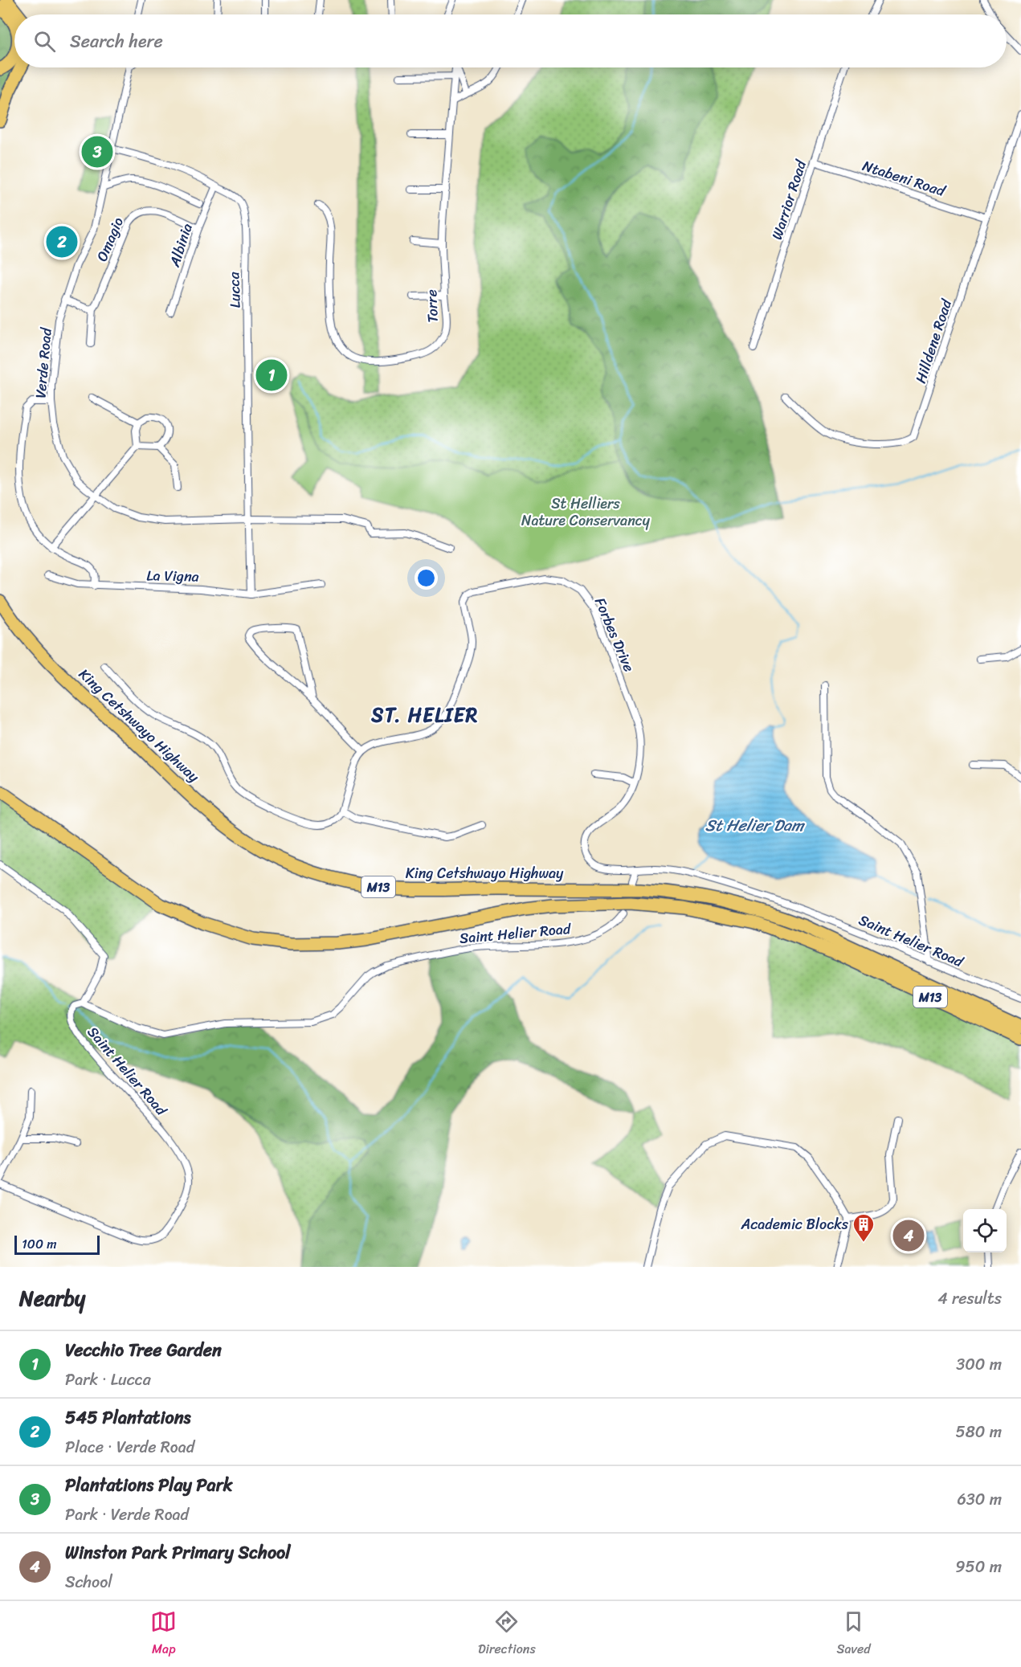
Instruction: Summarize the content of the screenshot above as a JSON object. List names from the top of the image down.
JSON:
{
  "streets": {
    "highway": ["King Cetshwayo Highway", "M13"],
    "street": [
      "Ntabeni Road",
      "Warrior Road",
      "Omagio",
      "Albinia",
      "Lucca",
      "Torre",
      "Hilldene Road",
      "Verde Road",
      "La Vigna",
      "Forbes Drive",
      "Saint Helier Road"
    ]
  },
  "crossings": [
    ["Ntabeni Road", "Warrior Road"],
    ["Ntabeni Road", "Hilldene Road"],
    ["Omagio", "Albinia"],
    ["Albinia", "Lucca"],
    ["Lucca", "Verde Road"],
    ["Forbes Drive", "Saint Helier Road"]
  ],
  "districts": ["ST. HELIER"],
  "water": ["St Helier Dam"],
  "parks": ["St Helliers Nature Conservancy"],
  "places": {
    "building": ["Academic Blocks"]
  },
  "scale_bar": "100 m",
  "page": {
    "search": "Search here",
    "pins": [
      "3",
      "2",
      "1",
      "4"
    ],
    "scale": "100 m",
    "heading": ["Nearby", "4 results"],
    "list": [
      {
        "mark": "1",
        "name": "Vecchio Tree Garden",
        "note": "Park · Lucca",
        "value": "300 m"
      },
      {
        "mark": "2",
        "name": "545 Plantations",
        "note": "Place · Verde Road",
        "value": "580 m"
      },
      {
        "mark": "3",
        "name": "Plantations Play Park",
        "note": "Park · Verde Road",
        "value": "630 m"
      },
      {
        "mark": "4",
        "name": "Winston Park Primary School",
        "note": "School",
        "value": "950 m"
      }
    ],
    "nav": ["Map", "Directions", "Saved"]
  }
}
